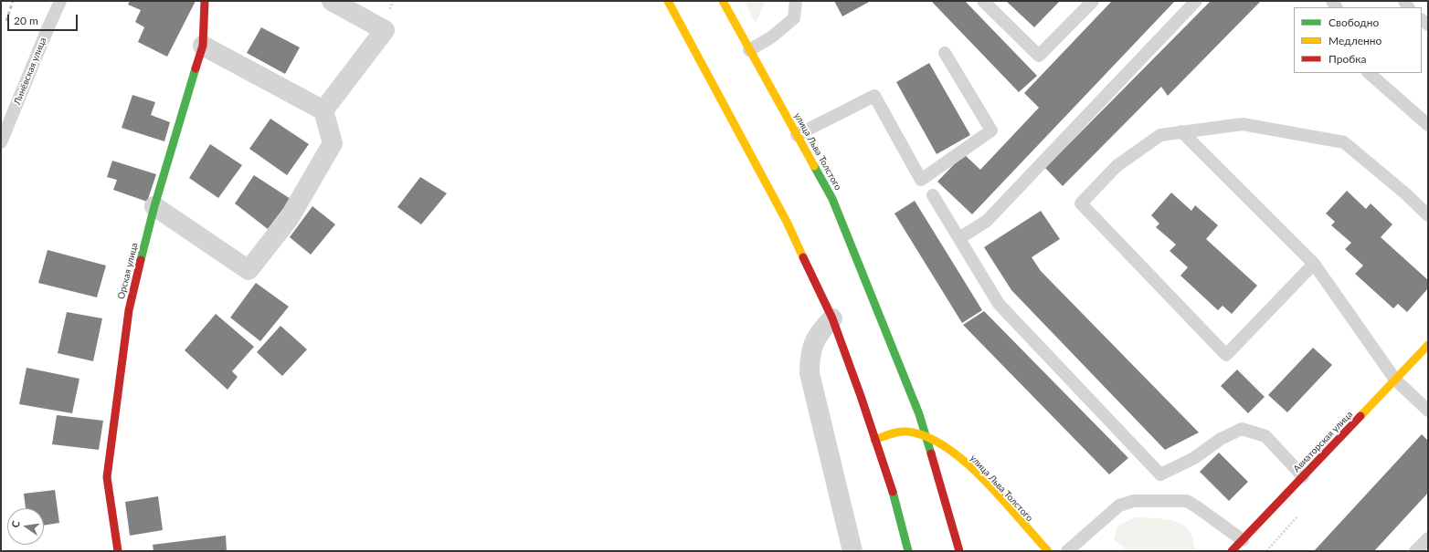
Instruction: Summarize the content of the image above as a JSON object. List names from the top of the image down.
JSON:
{
  "streets": {
    "main road": ["улица Льва Толстого", "Орская улица", "Авиаторская улица"],
    "lane": ["Линёвская улица"]
  },
  "legend": ["Свободно", "Медленно", "Пробка"],
  "scale_bar": "20 m",
  "north": "left"
}
